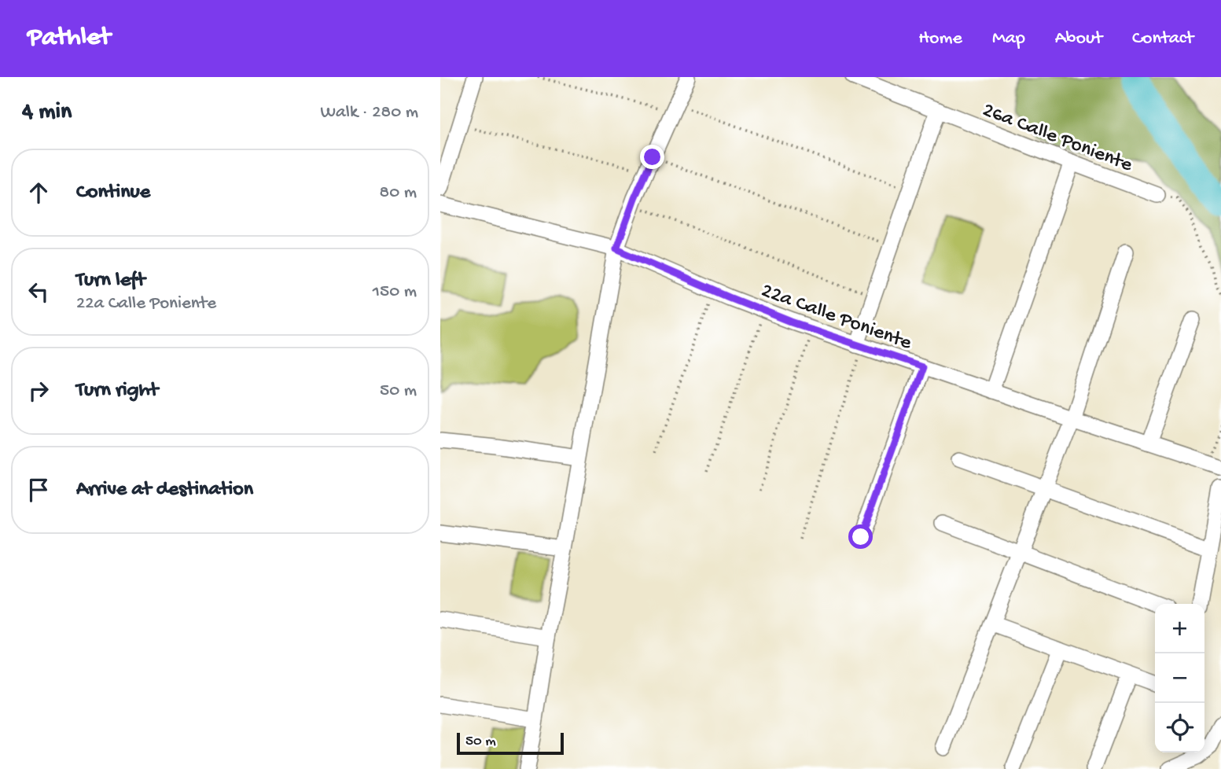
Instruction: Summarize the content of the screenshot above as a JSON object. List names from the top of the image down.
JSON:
{
  "streets": {
    "street": ["26a Calle Poniente", "22a Calle Poniente"]
  },
  "scale_bar": "50 m",
  "page": {
    "header": "Pathlet",
    "nav": [
      "Home",
      "Map",
      "About",
      "Contact"
    ],
    "heading": ["4 min", "Walk · 280 m"],
    "list": [
      ["Continue", "80 m"],
      ["Turn left", "22a Calle Poniente", "150 m"],
      ["Turn right", "50 m"],
      "Arrive at destination"
    ],
    "map_buttons": ["+", "−"],
    "scale": "50 m"
  }
}
